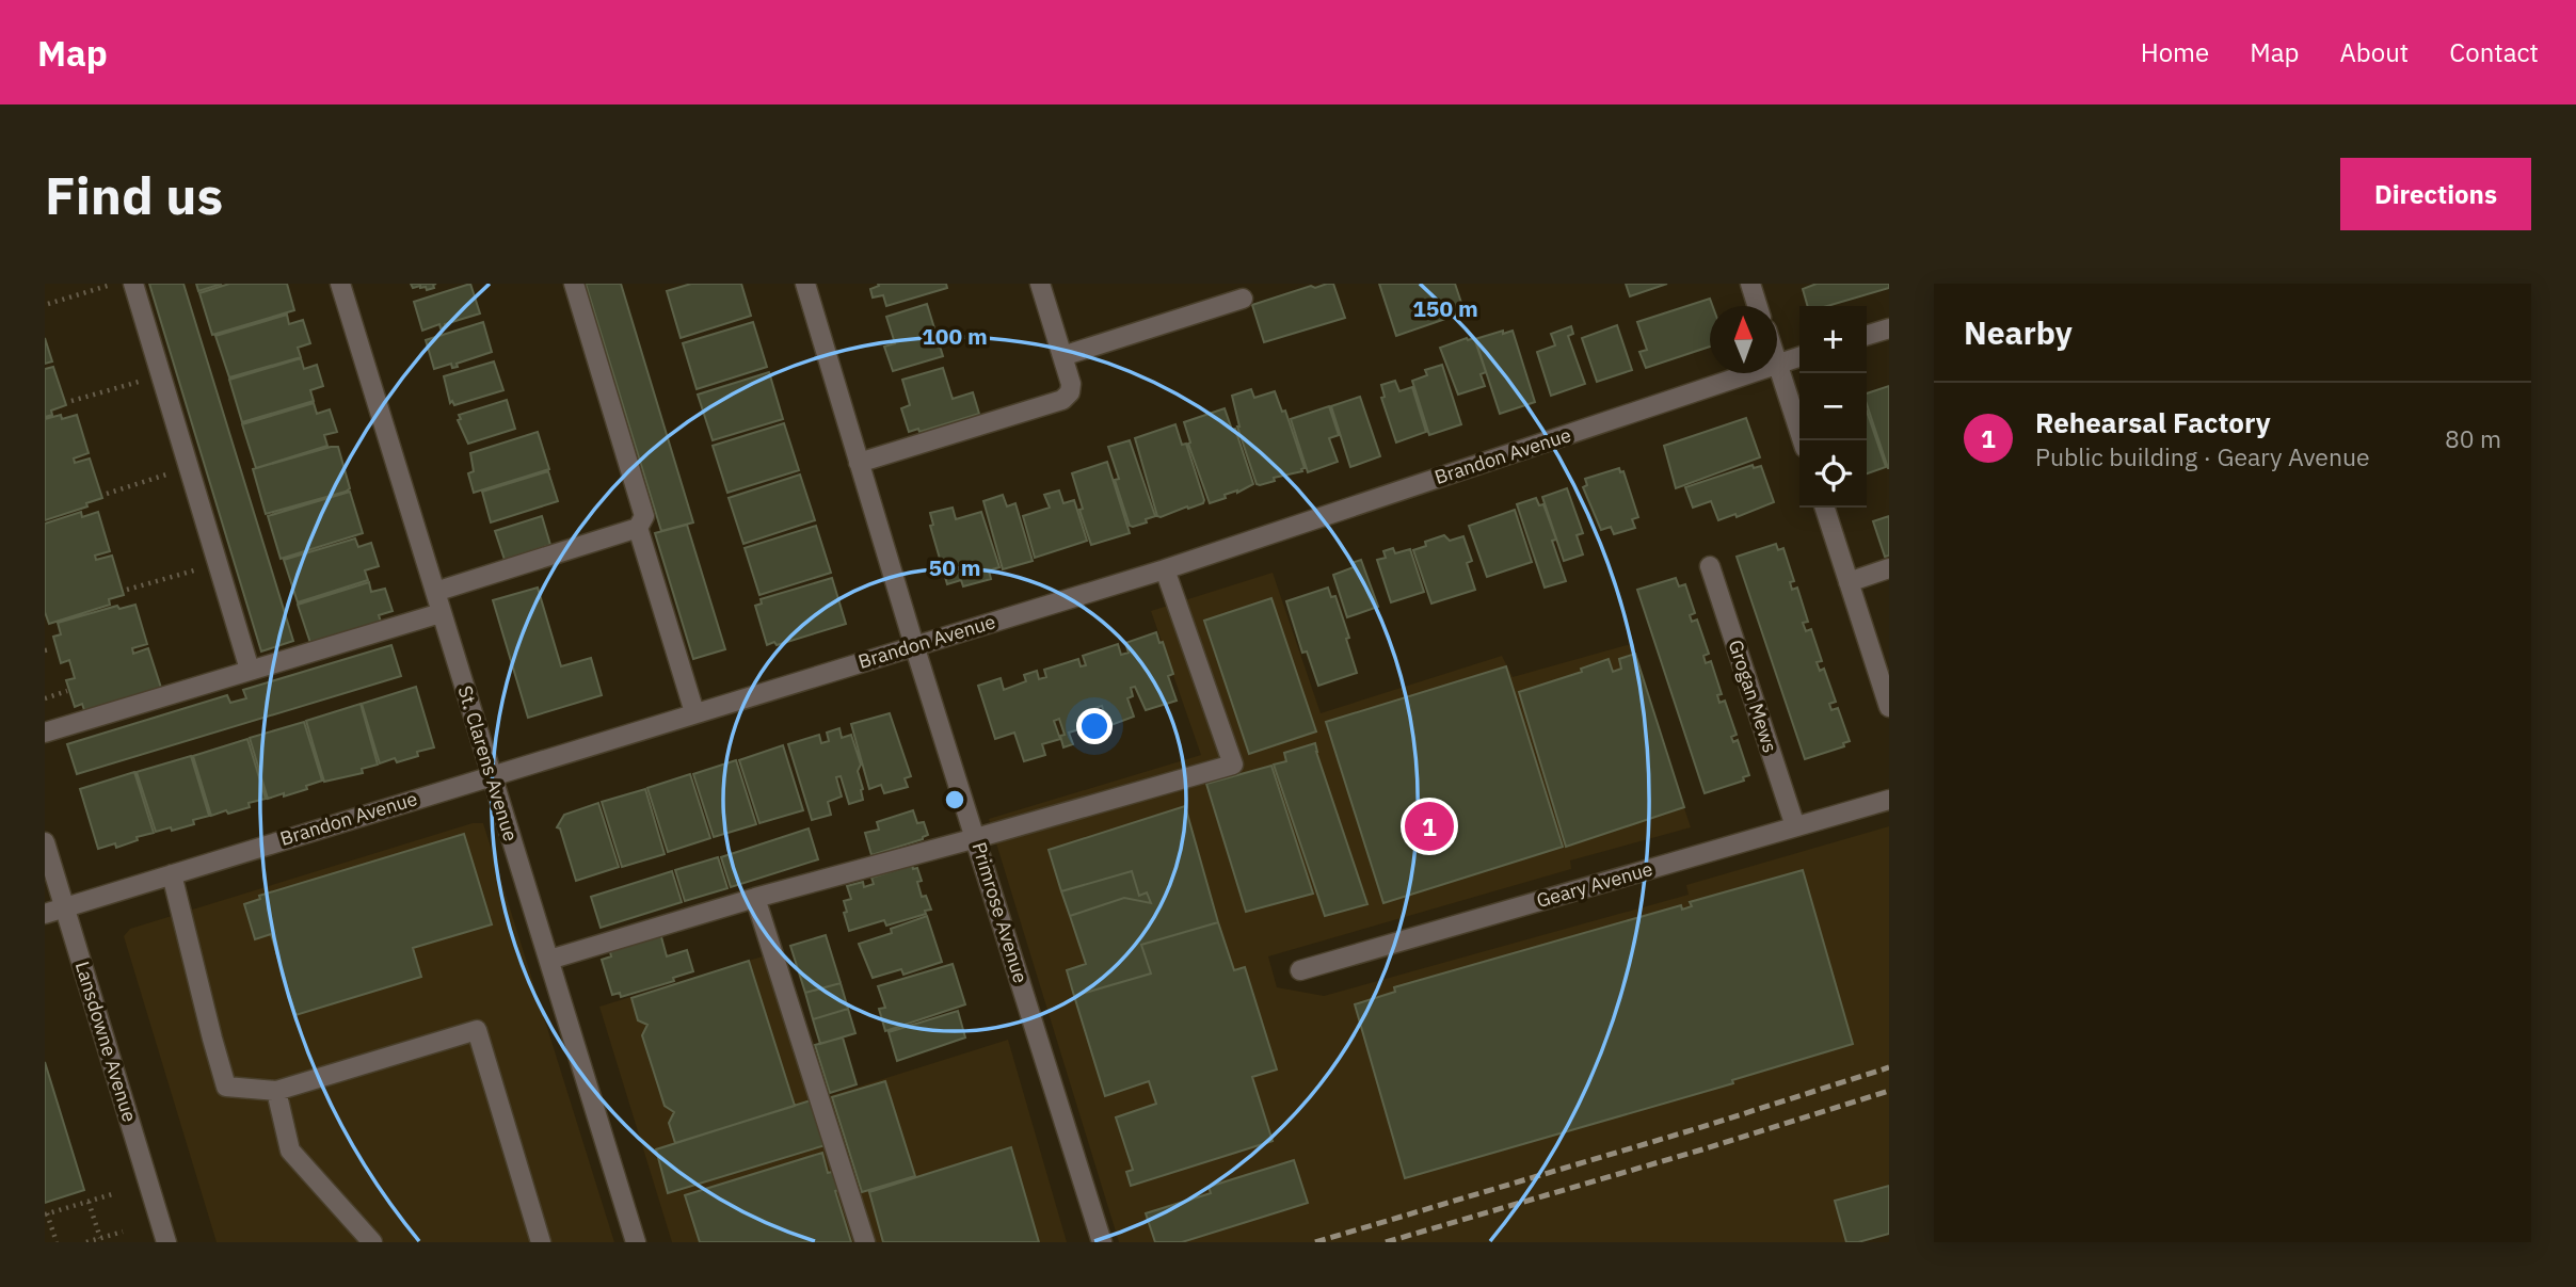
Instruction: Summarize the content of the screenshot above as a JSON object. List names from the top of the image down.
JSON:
{
  "streets": {
    "street": [
      "Brandon Avenue",
      "Grogan Mews",
      "St. Clarens Avenue",
      "Geary Avenue",
      "Primrose Avenue",
      "Lansdowne Avenue"
    ]
  },
  "crossings": [
    ["Brandon Avenue", "St. Clarens Avenue"],
    ["Brandon Avenue", "Primrose Avenue"],
    ["Brandon Avenue", "Lansdowne Avenue"],
    ["Grogan Mews", "Geary Avenue"]
  ],
  "north": "top",
  "page": {
    "header": "Map",
    "nav": [
      "Home",
      "Map",
      "About",
      "Contact"
    ],
    "buttons": "Directions",
    "title": "Find us",
    "heading": "Nearby",
    "map_buttons": ["+", "−"],
    "list": [
      {
        "mark": "1",
        "name": "Rehearsal Factory",
        "note": "Public building · Geary Avenue",
        "value": "80 m"
      }
    ],
    "pins": "1"
  },
  "rings": ["150 m", "100 m", "50 m"]
}
